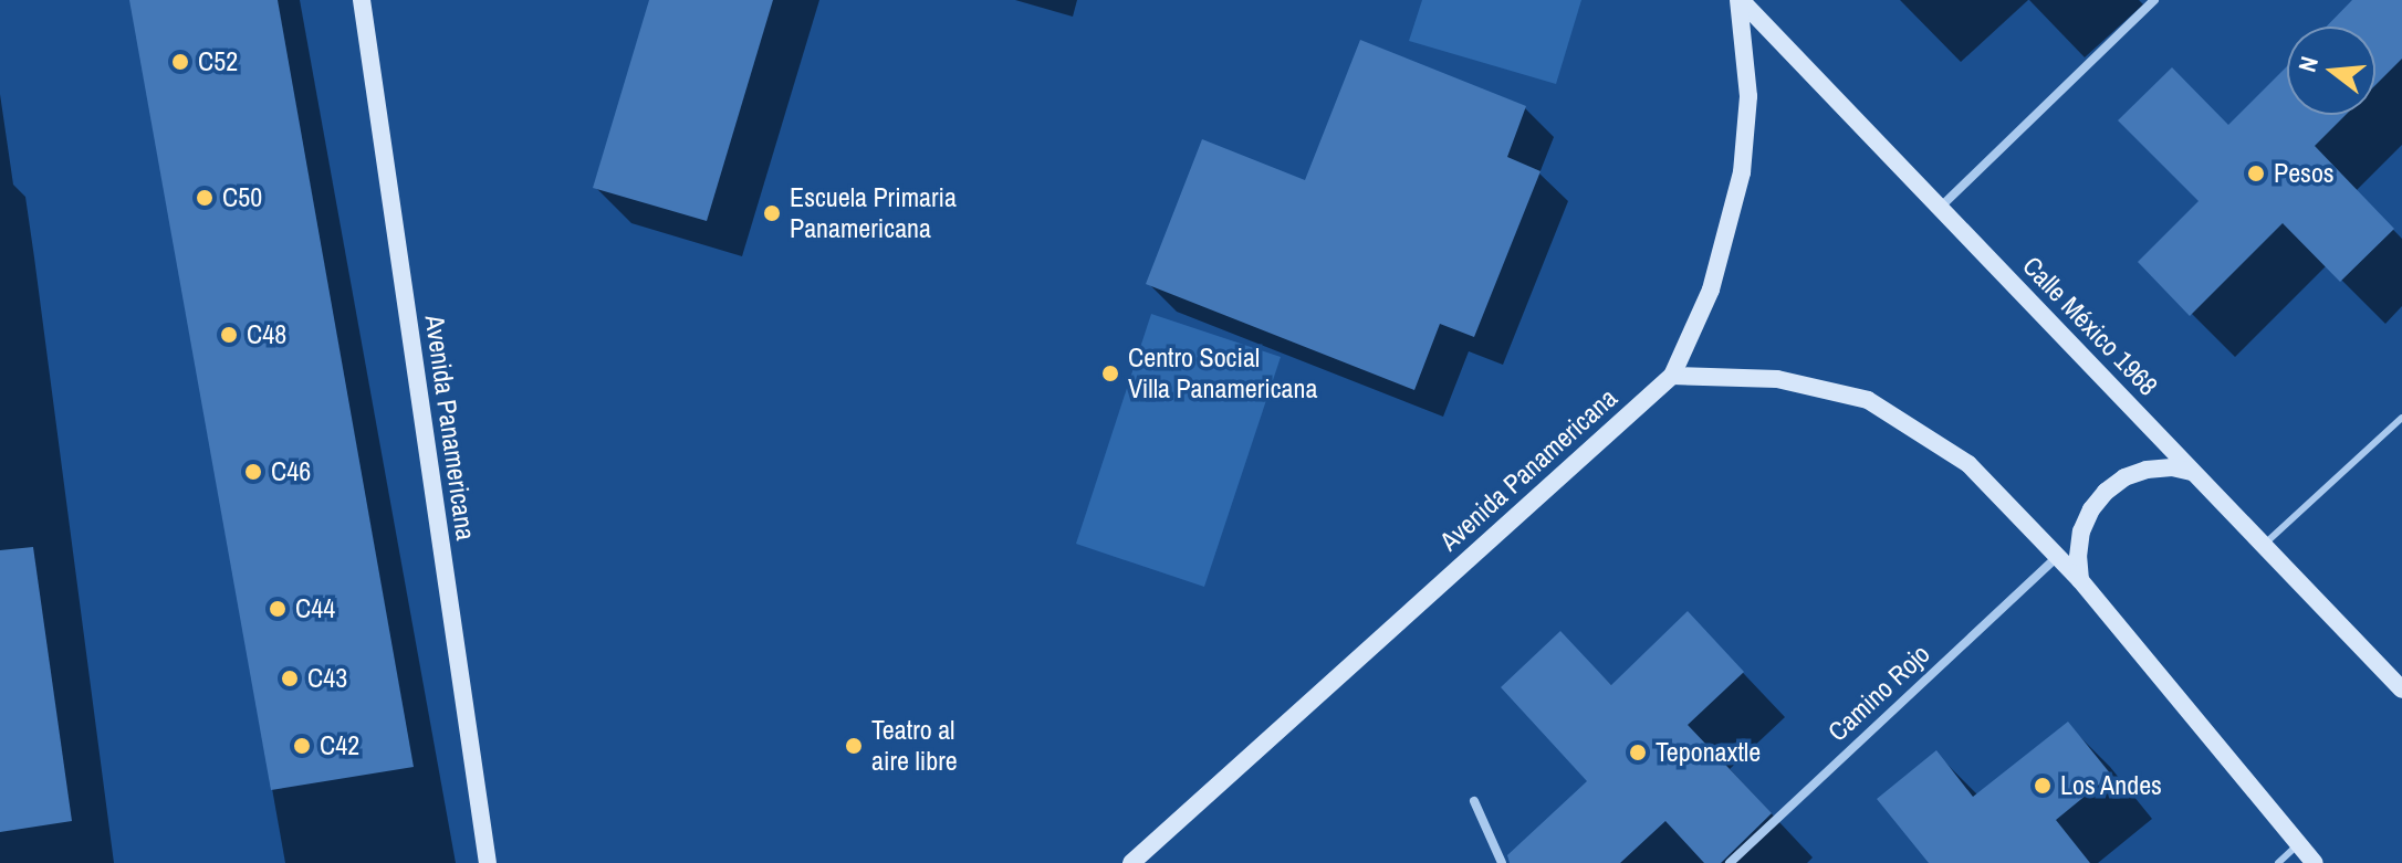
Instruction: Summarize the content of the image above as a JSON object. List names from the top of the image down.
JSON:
{
  "streets": {
    "street": ["Calle México 1968", "Avenida Panamericana", "Camino Rojo"]
  },
  "crossings": [
    ["Calle México 1968", "Avenida Panamericana"]
  ],
  "places": [
    "C52",
    "Pesos",
    "C50",
    "Escuela Primaria Panamericana",
    "C48",
    "Centro Social Villa Panamericana",
    "C46",
    "C44",
    "C43",
    "C42",
    "Teatro al aire libre",
    "Teponaxtle",
    "Los Andes"
  ],
  "north": "left"
}
